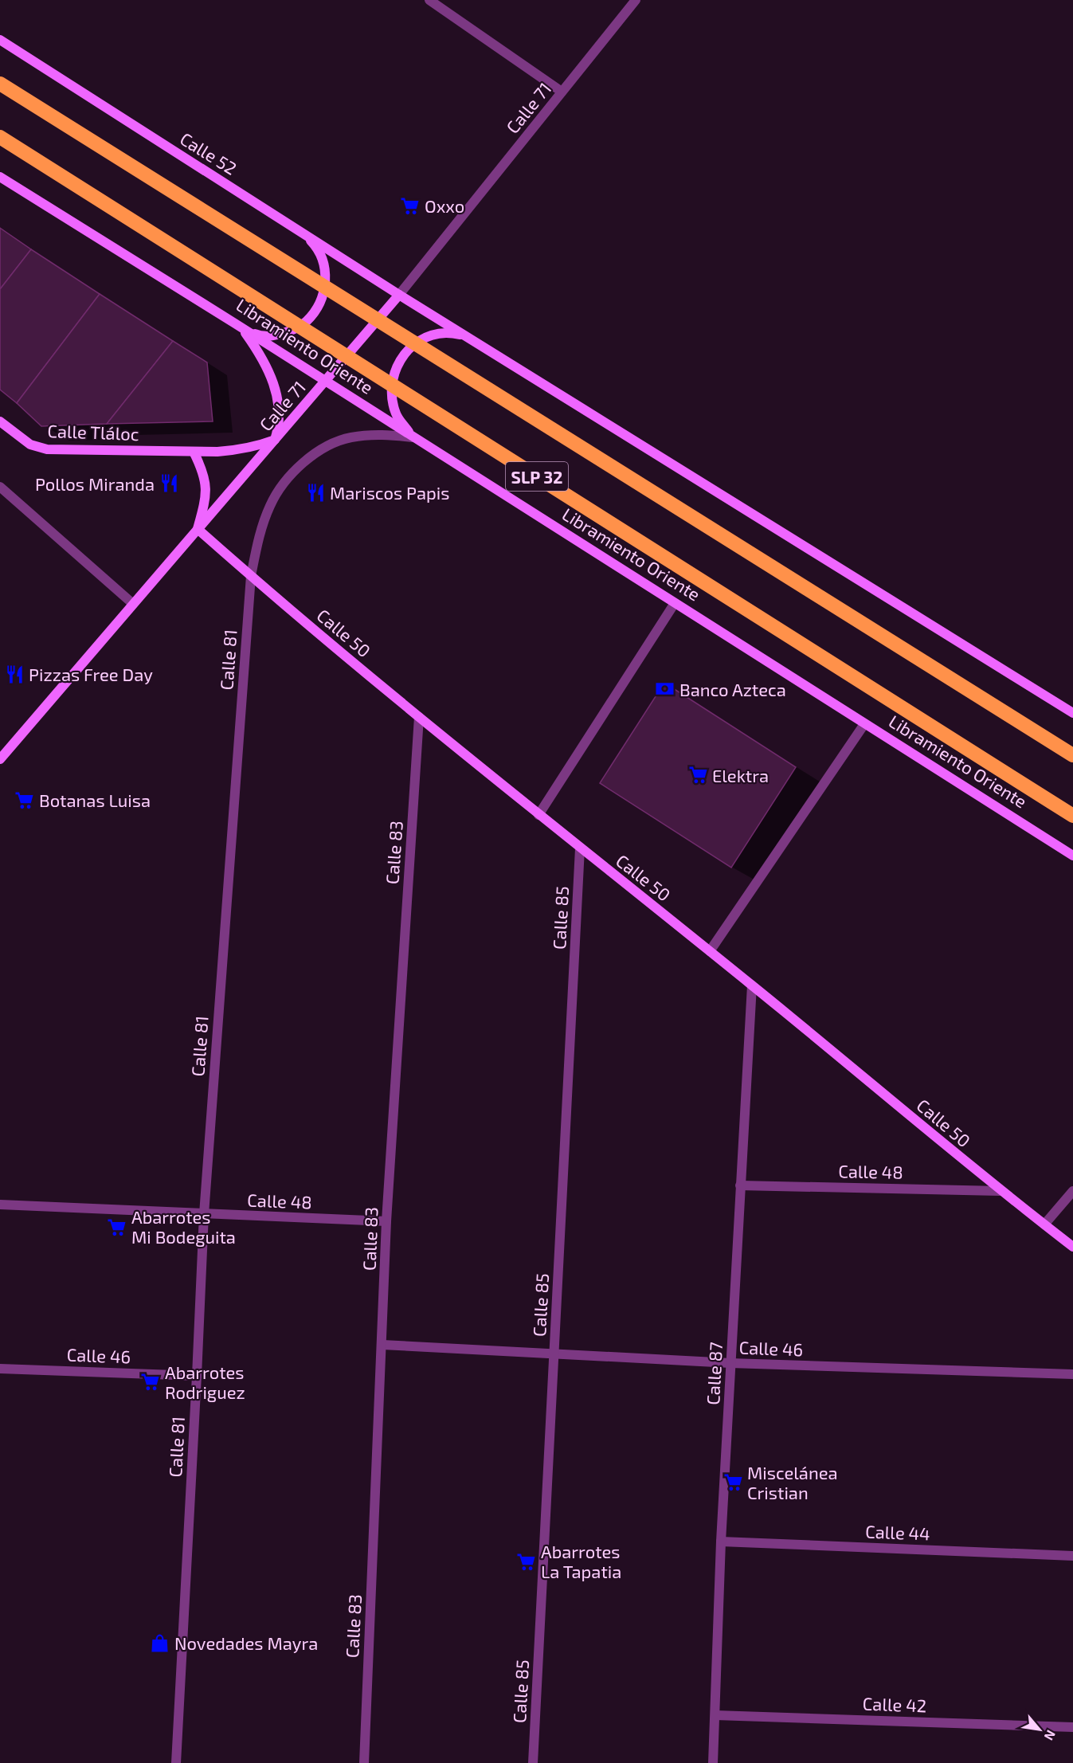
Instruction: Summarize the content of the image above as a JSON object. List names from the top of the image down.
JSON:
{
  "streets": {
    "highway": ["Libramiento Oriente", "SLP 32"],
    "main road": [
      "Calle 71",
      "Calle 52",
      "Calle Tláloc",
      "Calle 50"
    ],
    "street": [
      "Calle 81",
      "Calle 83",
      "Calle 85",
      "Calle 48",
      "Calle 46",
      "Calle 87",
      "Calle 44",
      "Calle 42"
    ]
  },
  "crossings": [
    ["Calle 71", "Calle 52"],
    ["Calle 71", "Libramiento Oriente"],
    ["Calle 71", "Calle Tláloc"],
    ["Calle 71", "Calle 50"],
    ["Libramiento Oriente", "Calle 81"],
    ["Calle 50", "Calle 81"],
    ["Calle 50", "Calle 83"],
    ["Calle 50", "Calle 85"],
    ["Calle 50", "Calle 48"],
    ["Calle 50", "Calle 87"],
    ["Calle 81", "Calle 48"],
    ["Calle 81", "Calle 46"],
    ["Calle 83", "Calle 48"],
    ["Calle 83", "Calle 46"],
    ["Calle 85", "Calle 46"],
    ["Calle 48", "Calle 87"],
    ["Calle 46", "Calle 87"],
    ["Calle 87", "Calle 44"],
    ["Calle 87", "Calle 42"]
  ],
  "places": {
    "supermarket": [
      "Oxxo",
      "Elektra",
      "Botanas Luisa",
      "Abarrotes Mi Bodeguita",
      "Abarrotes Rodriguez",
      "Miscelánea Cristian",
      "Abarrotes La Tapatia"
    ],
    "restaurant": ["Pollos Miranda", "Mariscos Papis", "Pizzas Free Day"],
    "bank": ["Banco Azteca"],
    "shop": ["Novedades Mayra"]
  },
  "north": "bottom right"
}
